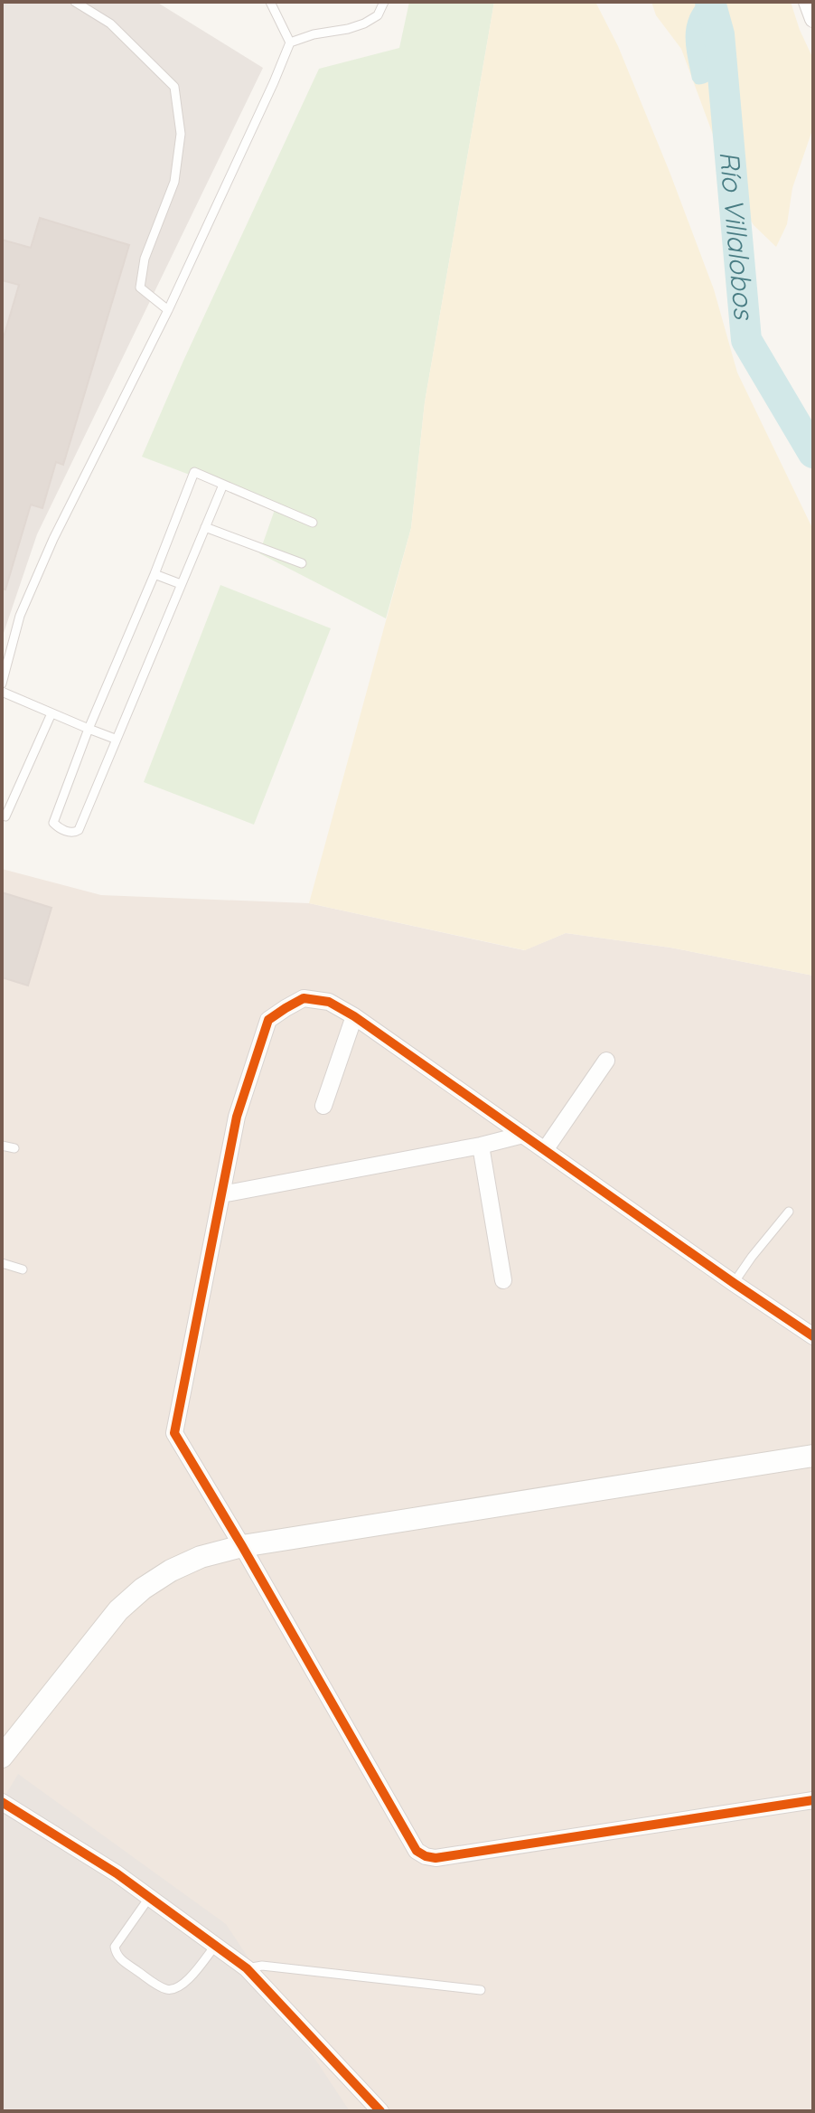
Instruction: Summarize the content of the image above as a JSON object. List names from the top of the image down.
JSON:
{
  "water": ["Río Villalobos"]
}
